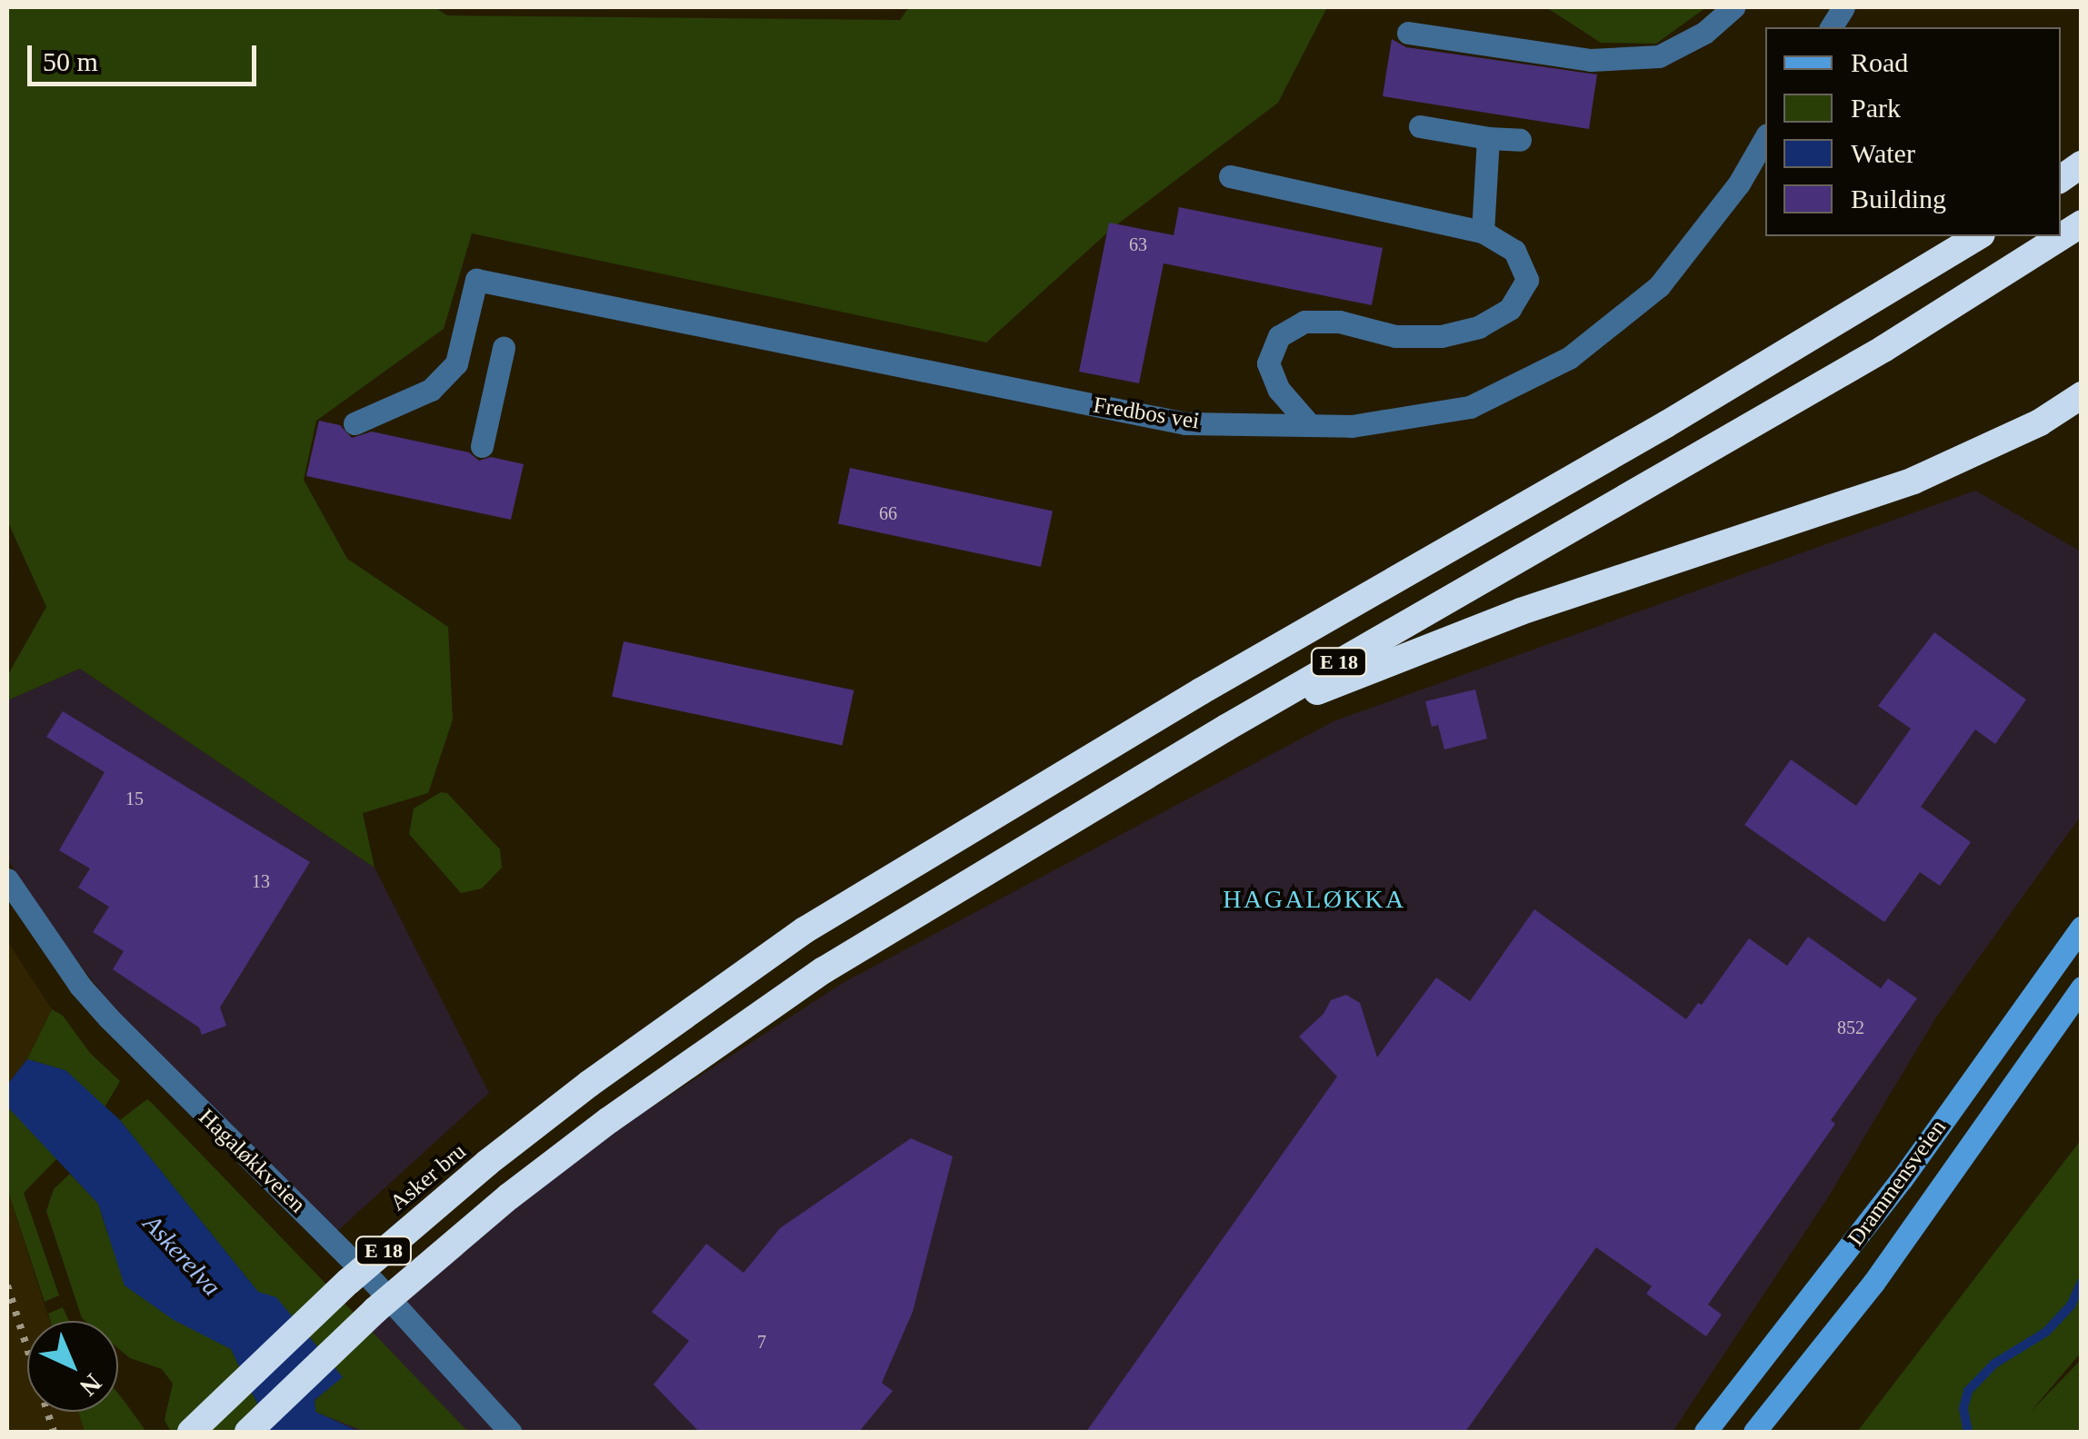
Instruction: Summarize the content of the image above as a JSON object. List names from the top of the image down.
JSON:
{
  "streets": {
    "highway": ["E 18", "Asker bru"],
    "main road": ["Drammensveien"],
    "street": ["Fredbos vei", "Hagaløkkveien"]
  },
  "districts": ["HAGALØKKA"],
  "water": ["Askerelva"],
  "house_numbers": [
    "63",
    "66",
    "15",
    "13",
    "852",
    "7"
  ],
  "legend": [
    "Road",
    "Park",
    "Water",
    "Building"
  ],
  "scale_bar": "50 m",
  "north": "bottom right"
}
